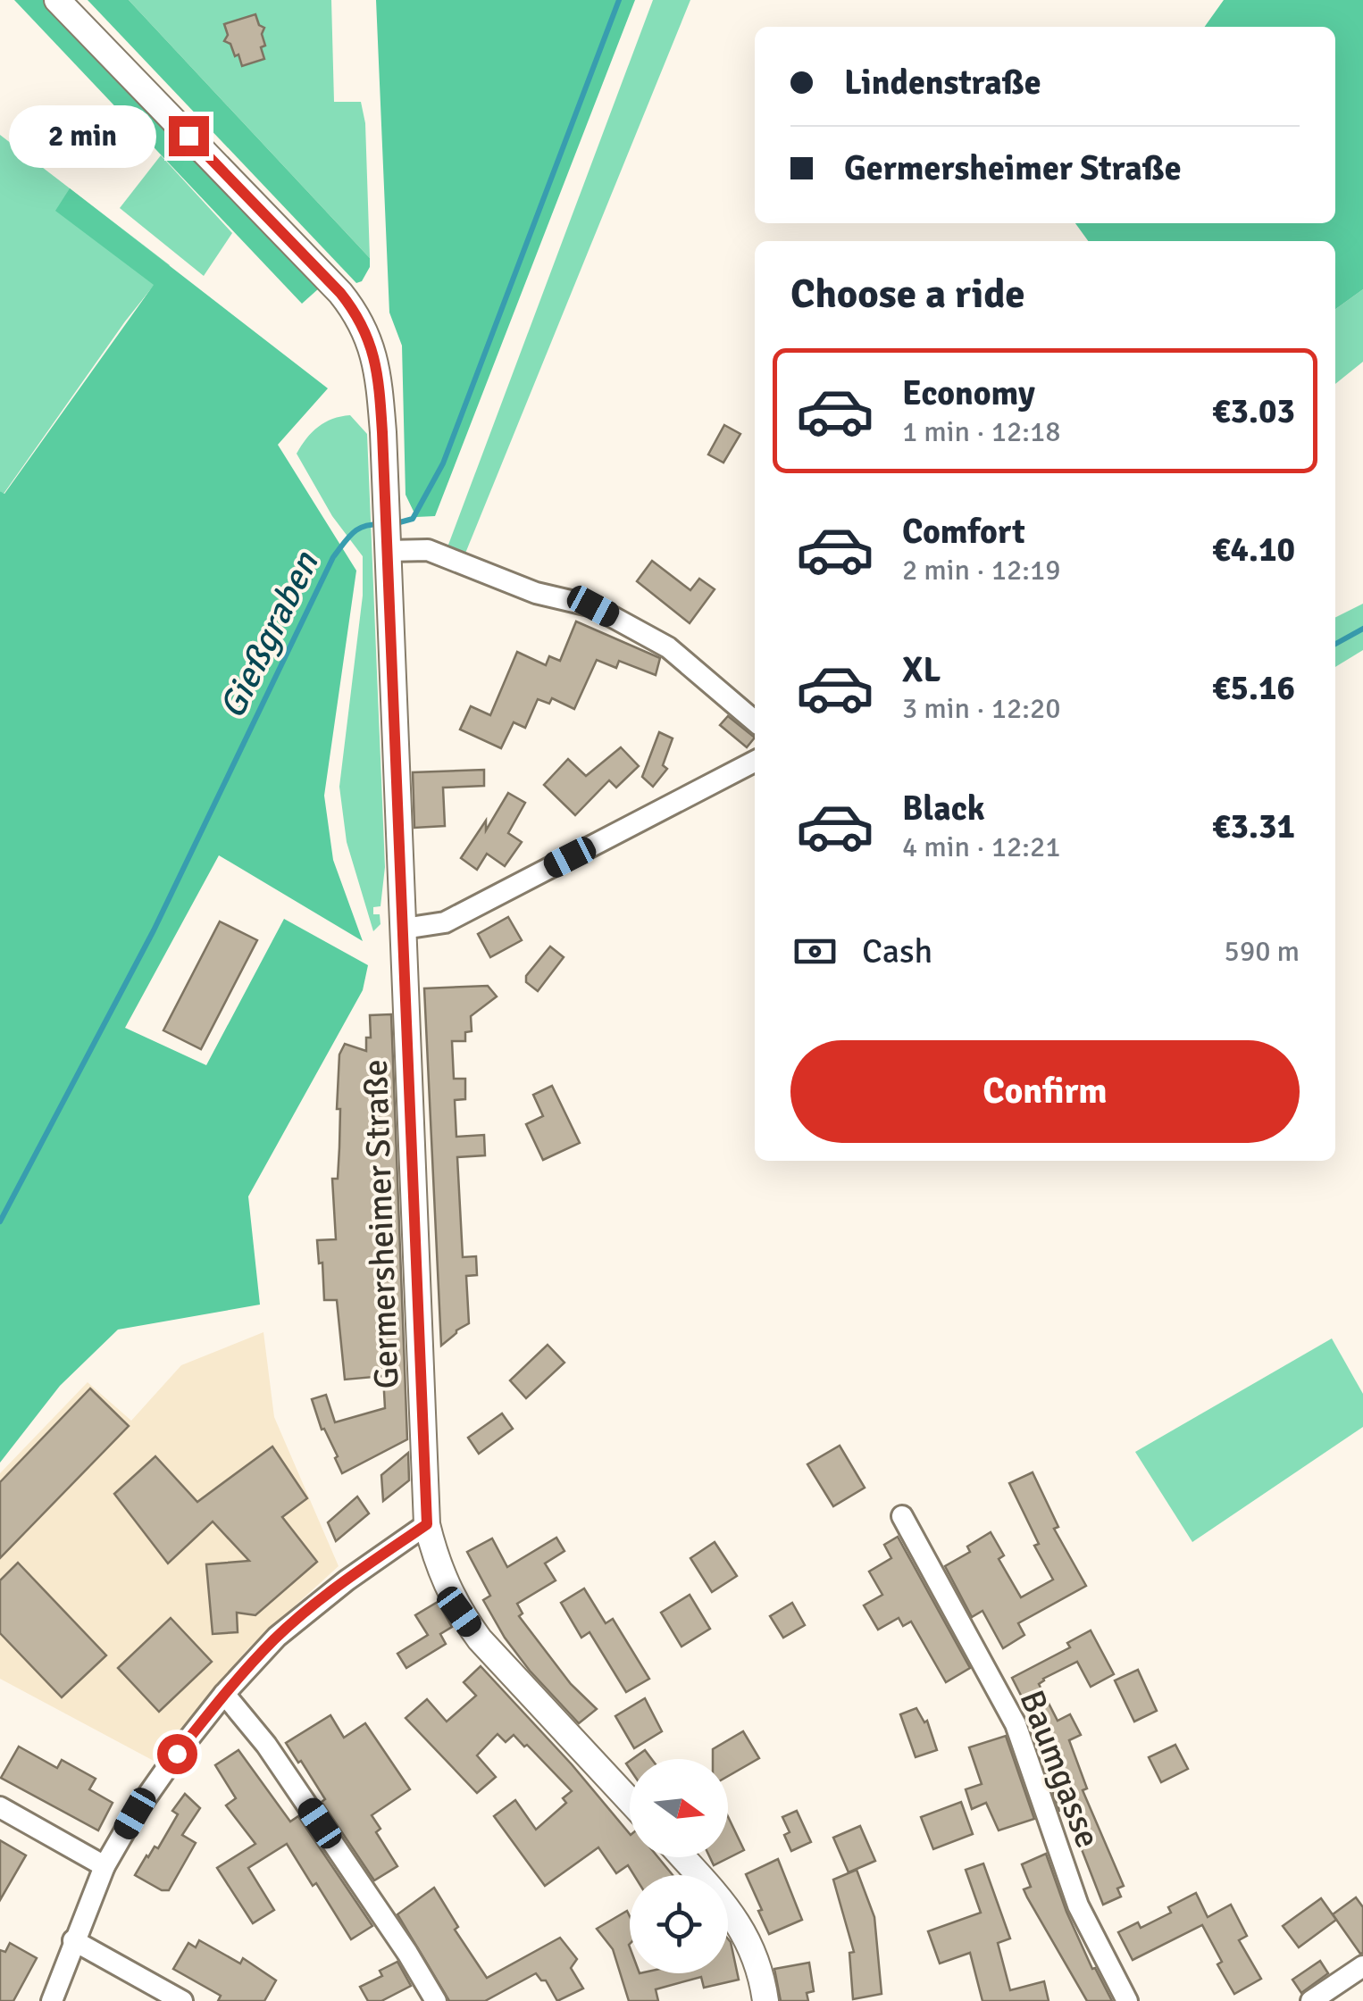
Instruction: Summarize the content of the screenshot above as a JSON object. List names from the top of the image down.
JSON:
{
  "streets": {
    "street": ["Germersheimer Straße", "Baumgasse"]
  },
  "water": ["Gießgraben"],
  "north": "right",
  "page": {
    "banner": ["Lindenstraße", "Germersheimer Straße"],
    "bubble": "2 min",
    "heading": "Choose a ride",
    "list": [
      {
        "name": "Economy",
        "note": "1 min · 12:18",
        "value": "€3.03"
      },
      {
        "name": "Comfort",
        "note": "2 min · 12:19",
        "value": "€4.10"
      },
      {
        "name": "XL",
        "note": "3 min · 12:20",
        "value": "€5.16"
      },
      {
        "name": "Black",
        "note": "4 min · 12:21",
        "value": "€3.31"
      }
    ],
    "pay": ["Cash", "590 m"],
    "buttons": "Confirm"
  }
}
